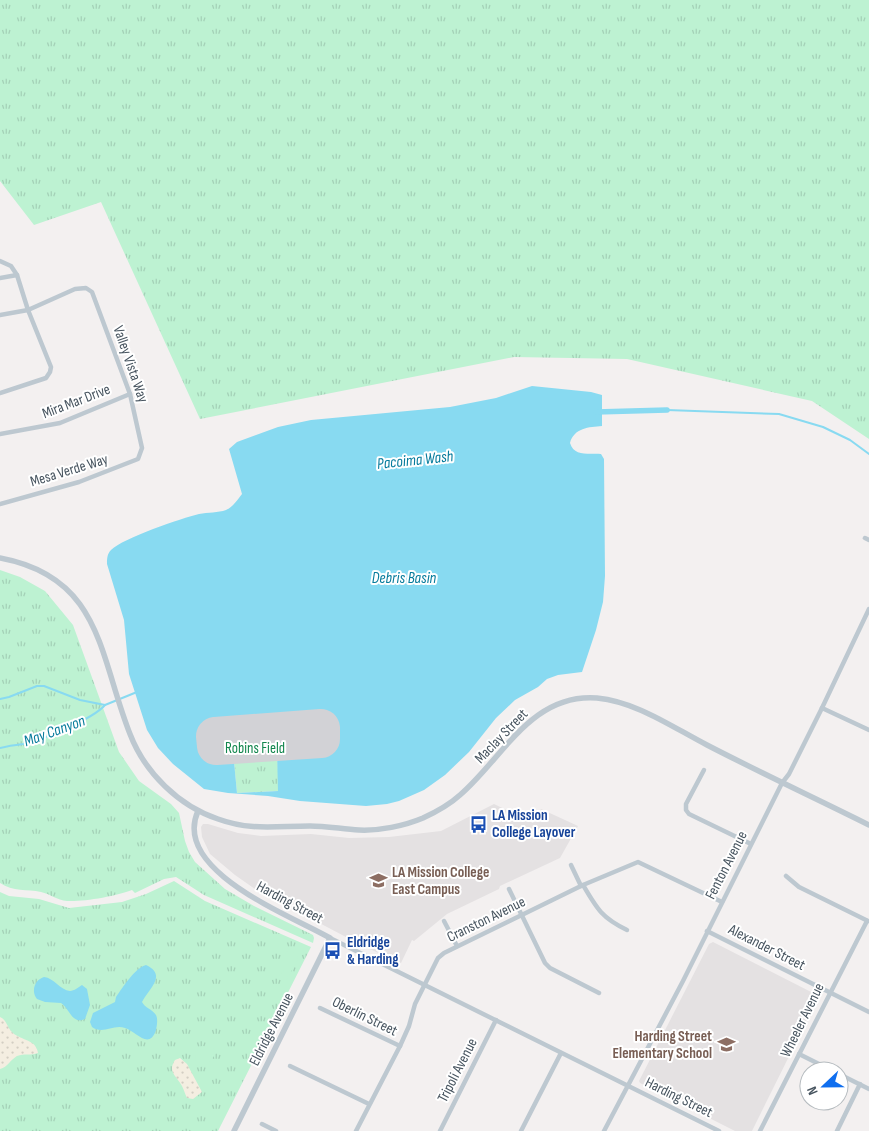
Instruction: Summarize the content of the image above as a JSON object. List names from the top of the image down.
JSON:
{
  "streets": {
    "street": [
      "Valley Vista Way",
      "Mira Mar Drive",
      "Mesa Verde Way",
      "Maclay Street",
      "Fenton Avenue",
      "Harding Street",
      "Cranston Avenue",
      "Alexander Street",
      "Oberlin Street",
      "Wheeler Avenue",
      "Eldridge Avenue",
      "Tripoli Avenue"
    ]
  },
  "crossings": [
    ["Valley Vista Way", "Mira Mar Drive"],
    ["Valley Vista Way", "Mesa Verde Way"],
    ["Maclay Street", "Fenton Avenue"],
    ["Maclay Street", "Harding Street"],
    ["Fenton Avenue", "Harding Street"],
    ["Fenton Avenue", "Alexander Street"],
    ["Harding Street", "Cranston Avenue"],
    ["Harding Street", "Eldridge Avenue"],
    ["Harding Street", "Tripoli Avenue"],
    ["Cranston Avenue", "Alexander Street"],
    ["Cranston Avenue", "Oberlin Street"],
    ["Alexander Street", "Wheeler Avenue"]
  ],
  "water": ["Pacoima Wash", "Debris Basin", "May Canyon"],
  "parks": ["Robins Field"],
  "places": {
    "bus stop": ["LA Mission College Layover", "Eldridge & Harding"],
    "school or university": ["LA Mission College East Campus", "Harding Street Elementary School"]
  },
  "north": "left"
}
